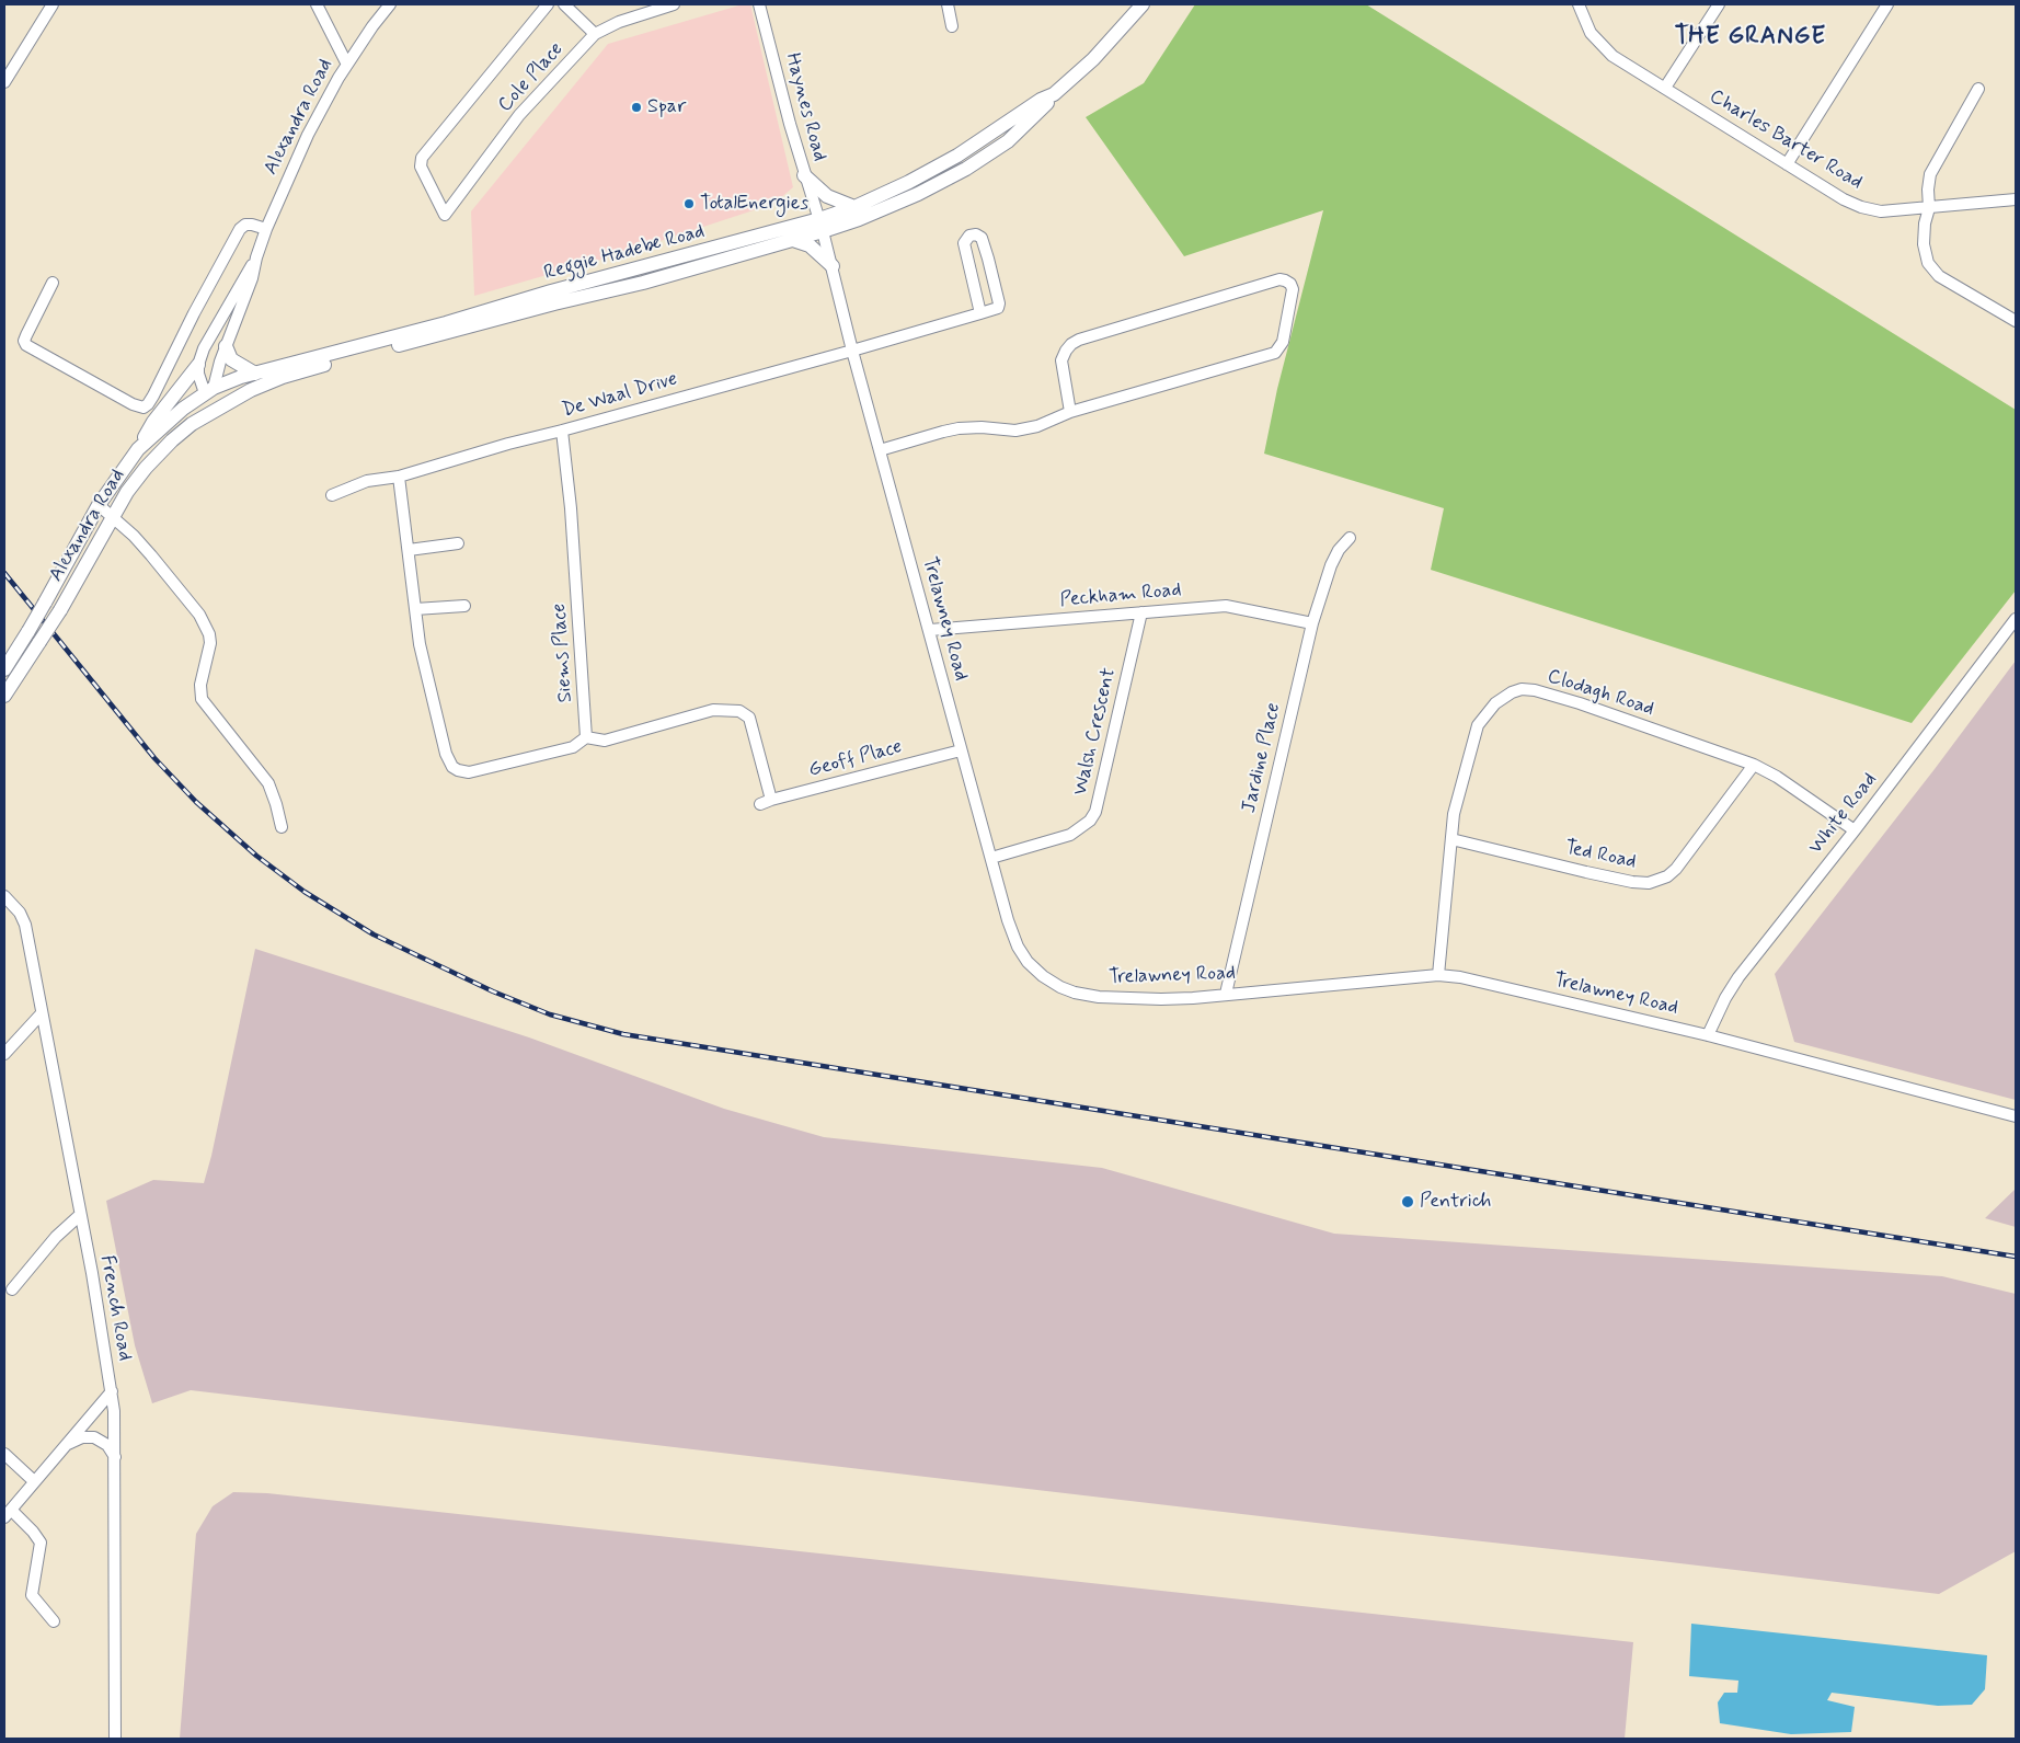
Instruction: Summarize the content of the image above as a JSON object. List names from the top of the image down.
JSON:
{
  "streets": {
    "main road": ["Alexandra Road", "Reggie Hadebe Road"],
    "street": [
      "Cole Place",
      "Haynes Road",
      "Charles Barter Road",
      "De Waal Drive",
      "Peckham Road",
      "Trelawney Road",
      "Siems Place",
      "Clodagh Road",
      "Walsh Crescent",
      "Jardine Place",
      "Geoff Place",
      "White Road",
      "Ted Road",
      "French Road"
    ]
  },
  "crossings": [
    ["Haynes Road", "Reggie Hadebe Road"],
    ["Haynes Road", "Trelawney Road"],
    ["Alexandra Road", "Reggie Hadebe Road"],
    ["Reggie Hadebe Road", "Trelawney Road"],
    ["De Waal Drive", "Trelawney Road"],
    ["De Waal Drive", "Siems Place"],
    ["Peckham Road", "Trelawney Road"],
    ["Peckham Road", "Walsh Crescent"],
    ["Peckham Road", "Jardine Place"],
    ["Trelawney Road", "Clodagh Road"],
    ["Trelawney Road", "Walsh Crescent"],
    ["Trelawney Road", "Jardine Place"],
    ["Trelawney Road", "Geoff Place"],
    ["Trelawney Road", "White Road"],
    ["Clodagh Road", "White Road"],
    ["Clodagh Road", "Ted Road"]
  ],
  "districts": ["THE GRANGE"],
  "places": ["Spar", "TotalEnergies", "Pentrich"]
}
